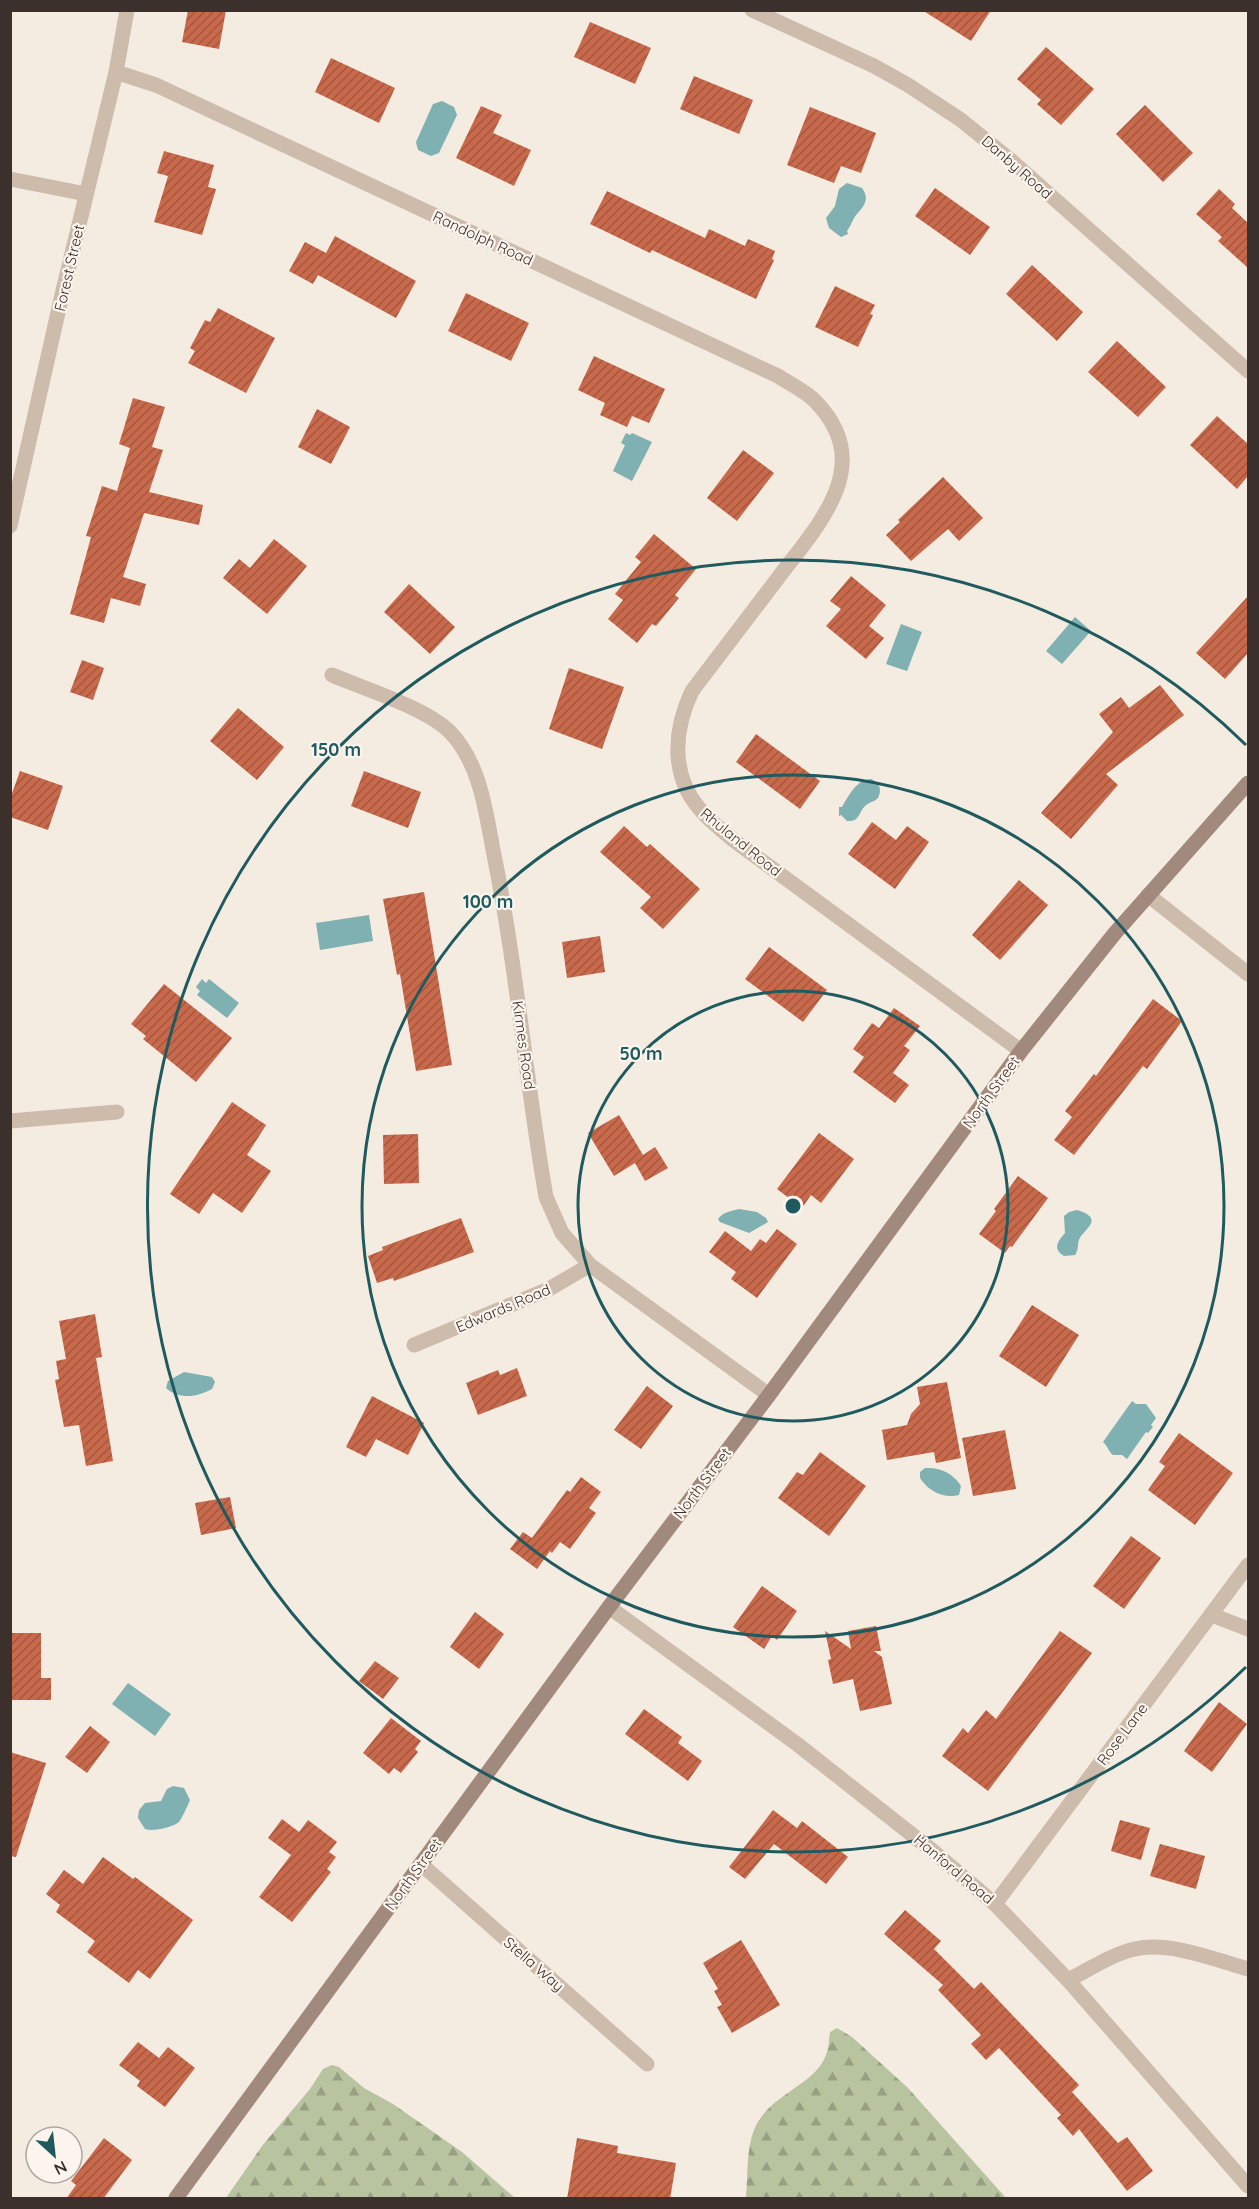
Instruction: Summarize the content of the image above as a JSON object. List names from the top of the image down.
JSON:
{
  "streets": {
    "street": [
      "Danby Road",
      "Randolph Road",
      "Forest Street",
      "Rhuland Road",
      "Kirmes Road",
      "North Street",
      "Edwards Road",
      "Rose Lane",
      "Hanford Road",
      "Stella Way"
    ]
  },
  "crossings": [
    ["Randolph Road", "Forest Street"],
    ["Randolph Road", "Rhuland Road"],
    ["Rhuland Road", "North Street"],
    ["Kirmes Road", "North Street"],
    ["Kirmes Road", "Edwards Road"],
    ["North Street", "Hanford Road"],
    ["North Street", "Stella Way"],
    ["Rose Lane", "Hanford Road"]
  ],
  "north": "bottom right",
  "rings": ["150 m", "100 m", "50 m"]
}
